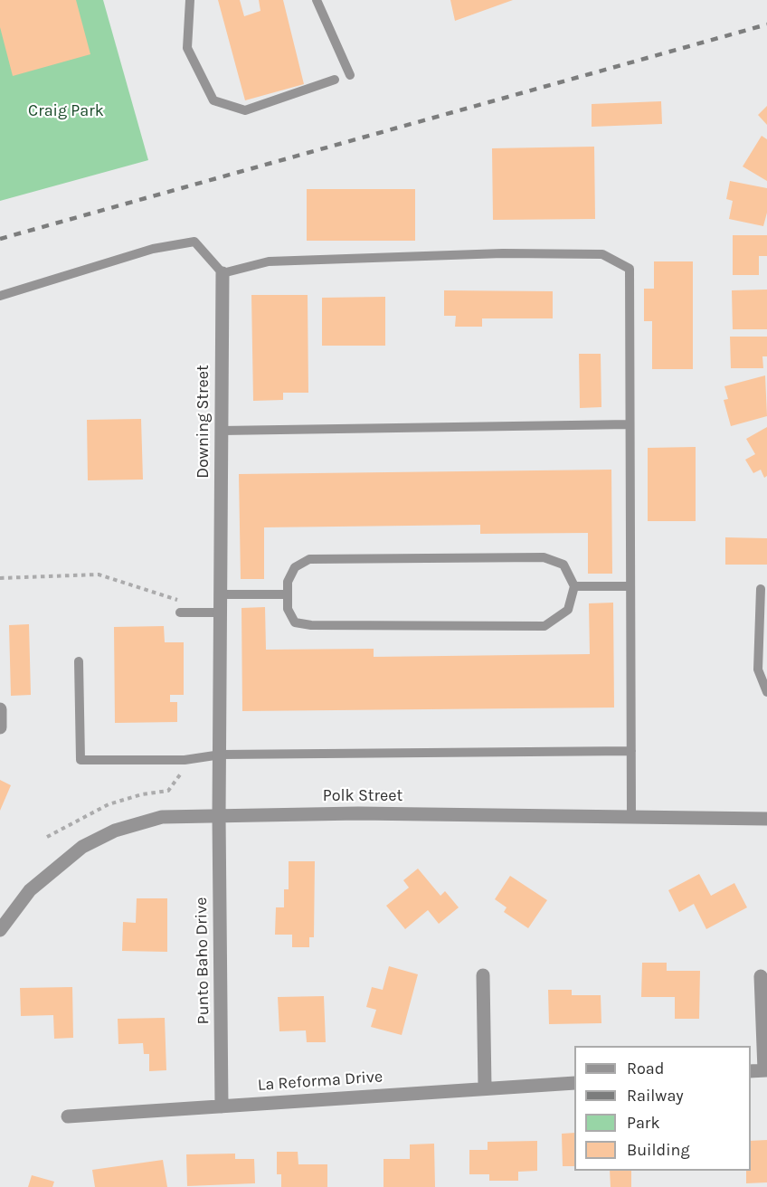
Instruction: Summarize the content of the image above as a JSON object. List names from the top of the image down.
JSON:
{
  "streets": {
    "street": [
      "Downing Street",
      "Polk Street",
      "Punto Baho Drive",
      "La Reforma Drive"
    ]
  },
  "crossings": [
    ["Downing Street", "Polk Street"],
    ["Downing Street", "Punto Baho Drive"],
    ["Polk Street", "Punto Baho Drive"],
    ["Punto Baho Drive", "La Reforma Drive"]
  ],
  "parks": ["Craig Park"],
  "legend": [
    "Road",
    "Railway",
    "Park",
    "Building"
  ]
}
